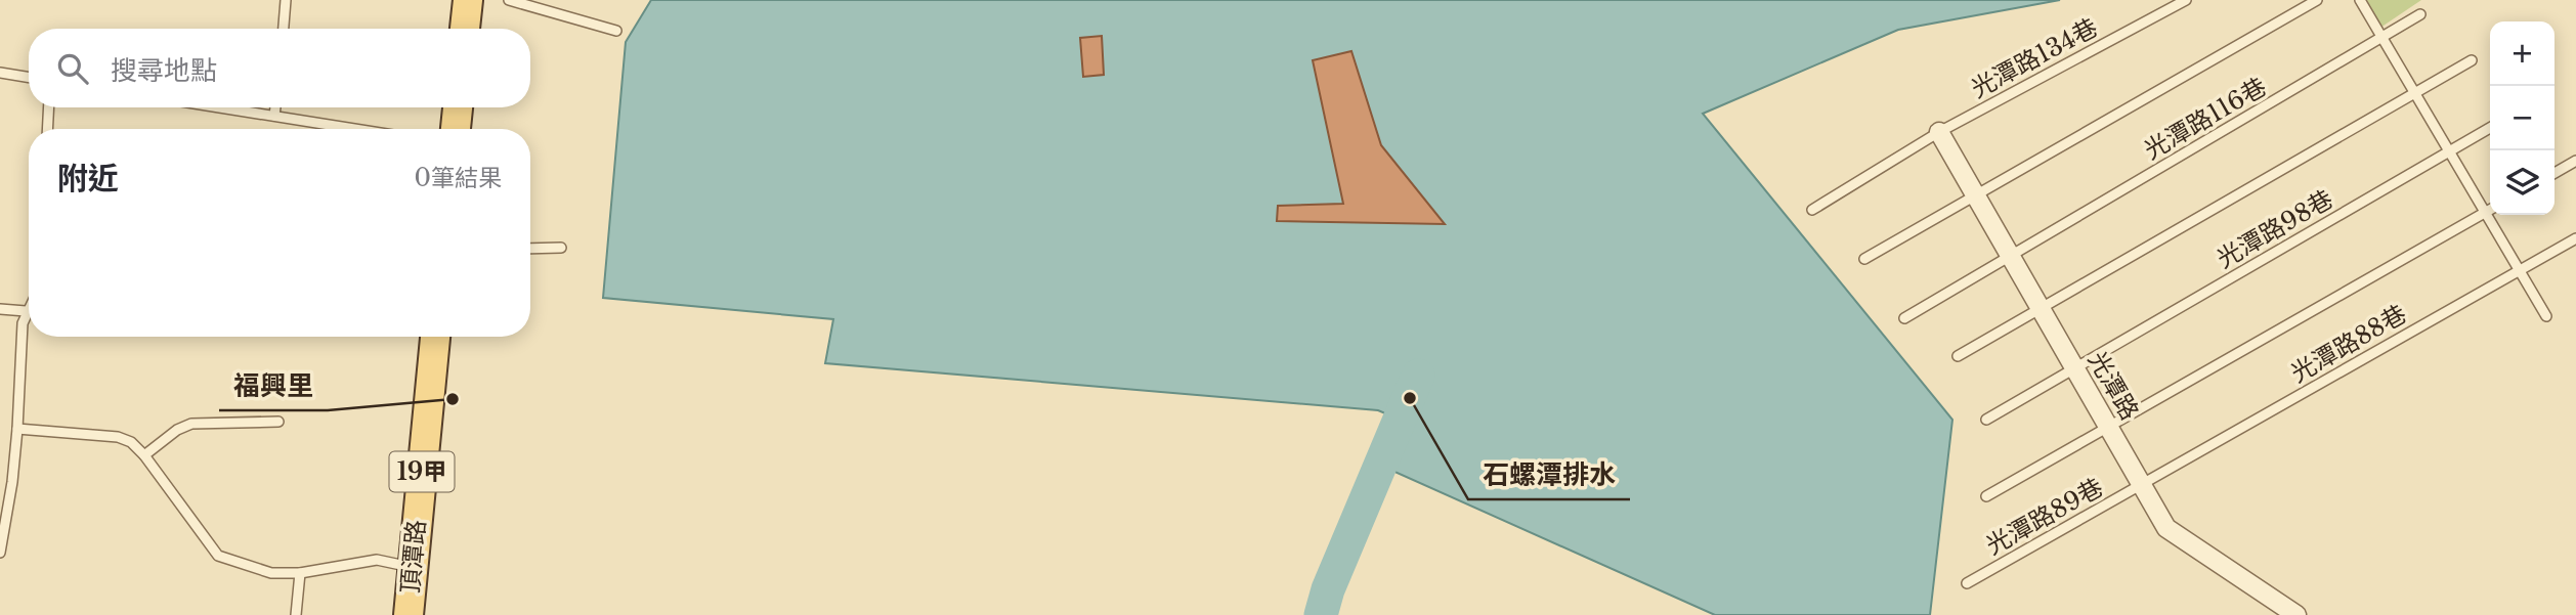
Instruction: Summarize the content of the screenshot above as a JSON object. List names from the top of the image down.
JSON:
{
  "streets": {
    "main road": ["19甲", "頂潭路"],
    "street": ["光潭路"],
    "lane": [
      "光潭路134巷",
      "光潭路116巷",
      "光潭路98巷",
      "光潭路88巷",
      "光潭路89巷"
    ]
  },
  "crossings": [
    ["光潭路134巷", "光潭路"],
    ["光潭路116巷", "光潭路"],
    ["光潭路98巷", "光潭路"],
    ["光潭路88巷", "光潭路"],
    ["光潭路88巷", "光潭路89巷"],
    ["光潭路", "光潭路89巷"]
  ],
  "places": ["石螺潭排水", "福興里"],
  "page": {
    "map_buttons": ["+", "−"],
    "search": "搜尋地點",
    "heading": ["附近", "0筆結果"]
  }
}
